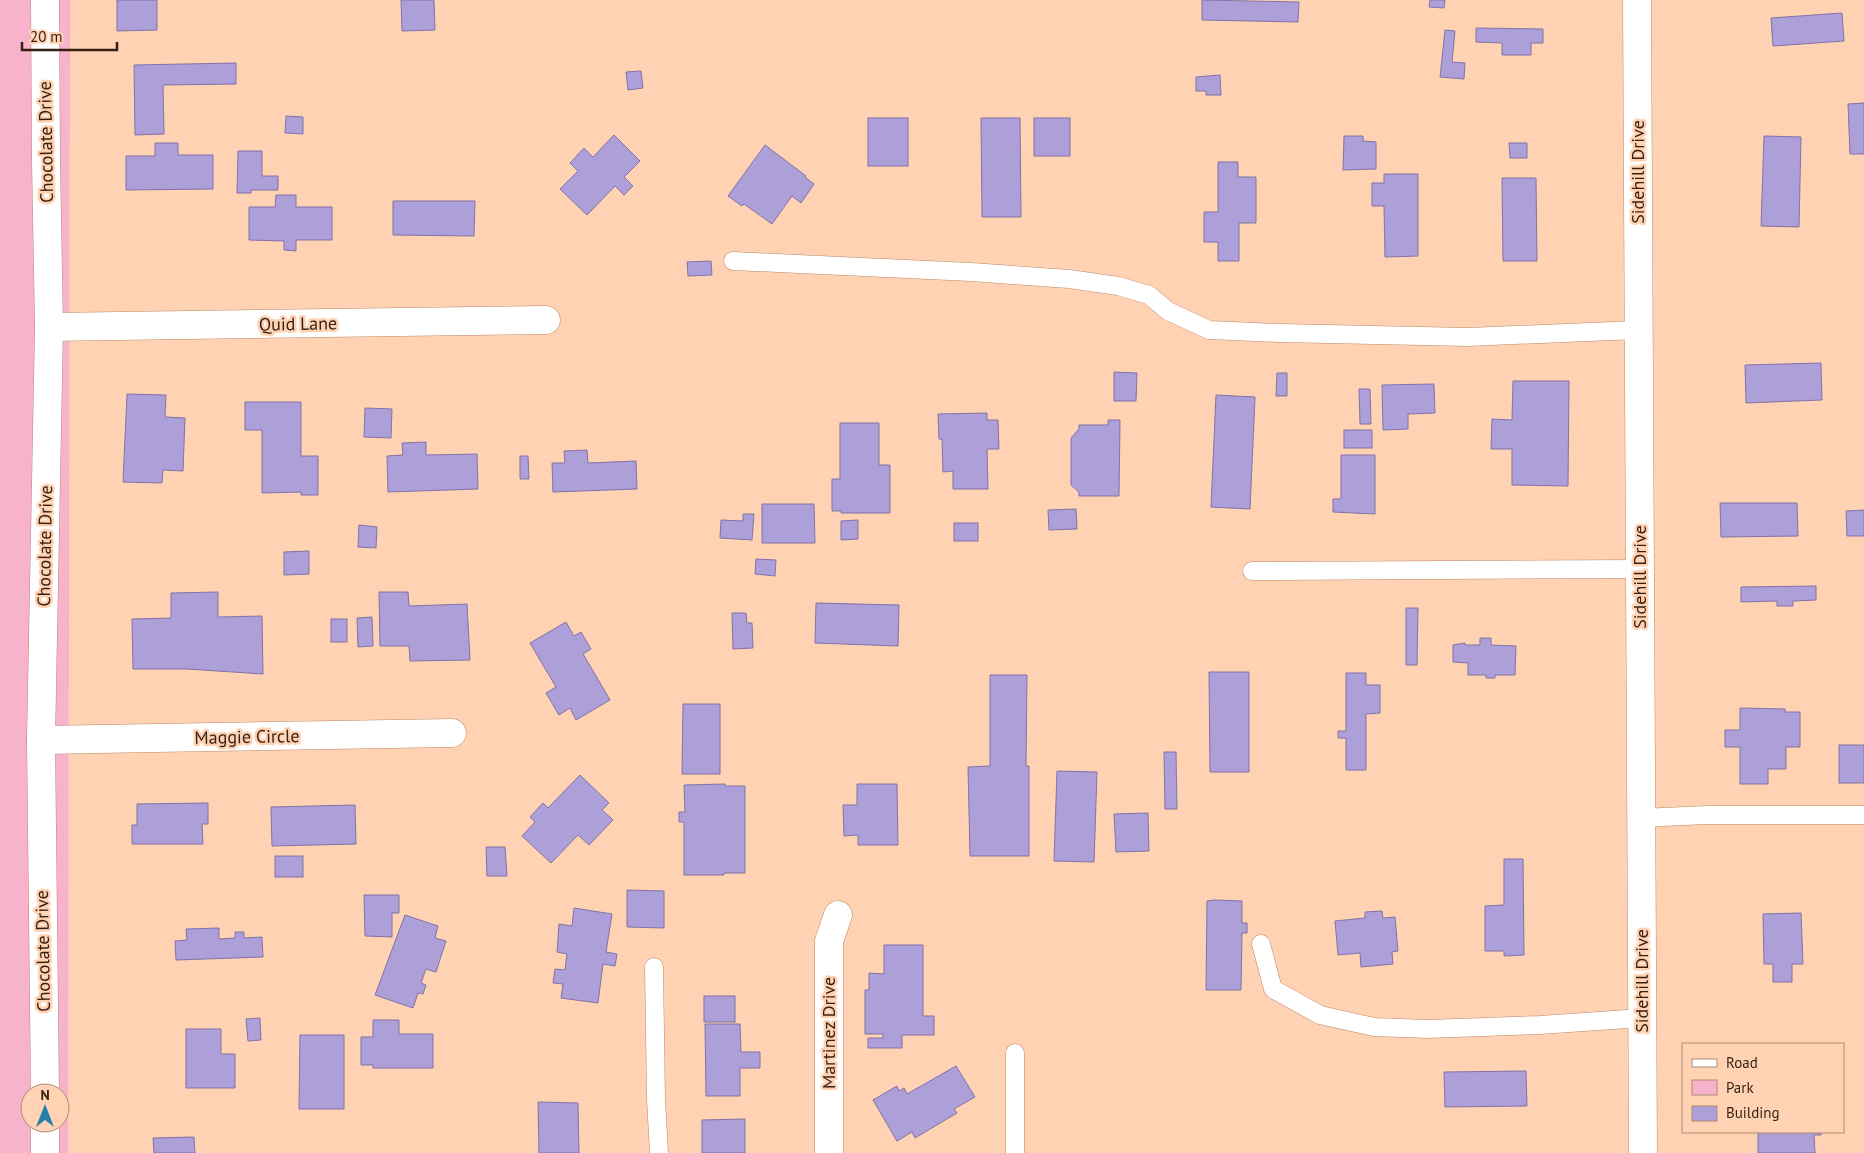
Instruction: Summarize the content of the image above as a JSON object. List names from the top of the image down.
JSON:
{
  "streets": {
    "street": [
      "Chocolate Drive",
      "Sidehill Drive",
      "Quid Lane",
      "Maggie Circle",
      "Martinez Drive"
    ]
  },
  "crossings": [
    ["Chocolate Drive", "Quid Lane"],
    ["Chocolate Drive", "Maggie Circle"]
  ],
  "legend": ["Road", "Park", "Building"],
  "scale_bar": "20 m",
  "north": "top"
}
